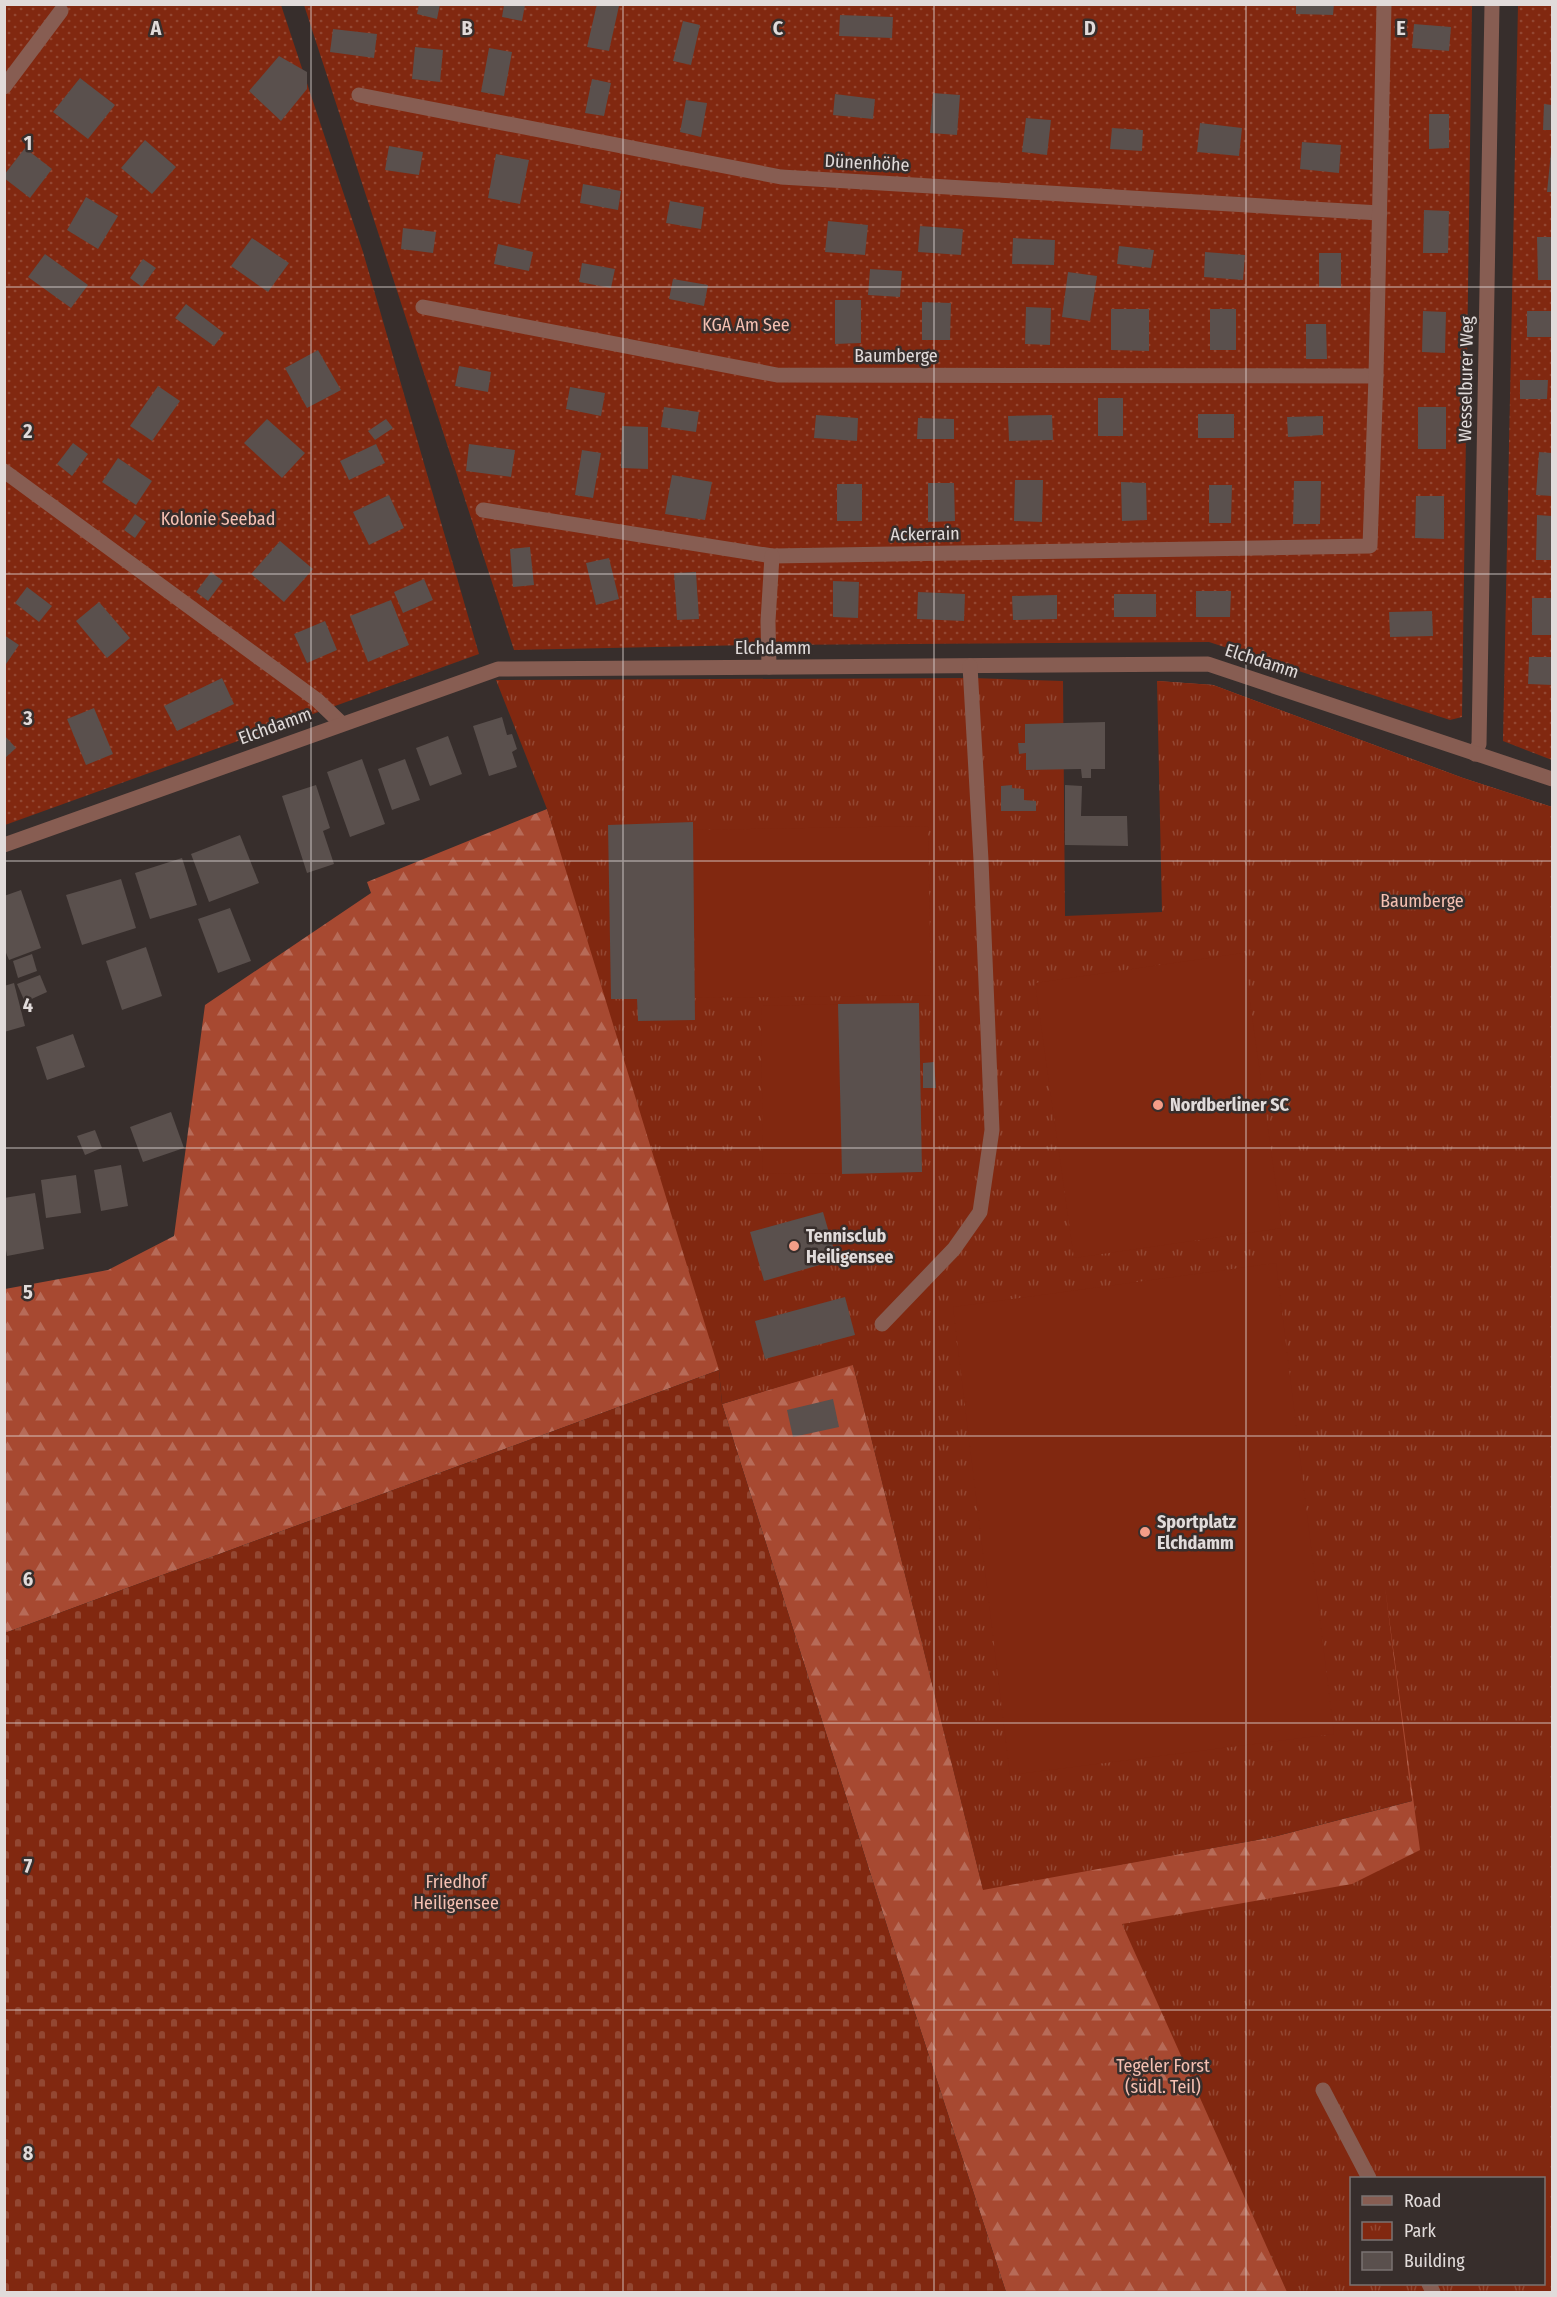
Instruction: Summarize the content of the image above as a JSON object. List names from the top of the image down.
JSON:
{
  "streets": {
    "street": [
      "Dünenhöhe",
      "Baumberge",
      "Wesselburer Weg",
      "Ackerrain",
      "Elchdamm"
    ]
  },
  "crossings": [
    ["Baumberge", "Ackerrain"],
    ["Wesselburer Weg", "Elchdamm"]
  ],
  "parks": [
    "KGA Am See",
    "Kolonie Seebad",
    "Baumberge",
    "Friedhof Heiligensee",
    "Tegeler Forst (südl. Teil)"
  ],
  "places": ["Nordberliner SC", "Tennisclub Heiligensee", "Sportplatz Elchdamm"],
  "legend": ["Road", "Park", "Building"],
  "grid": {
    "columns": [
      "A",
      "B",
      "C",
      "D",
      "E"
    ],
    "rows": [
      "1",
      "2",
      "3",
      "4",
      "5",
      "6",
      "7",
      "8"
    ]
  }
}
